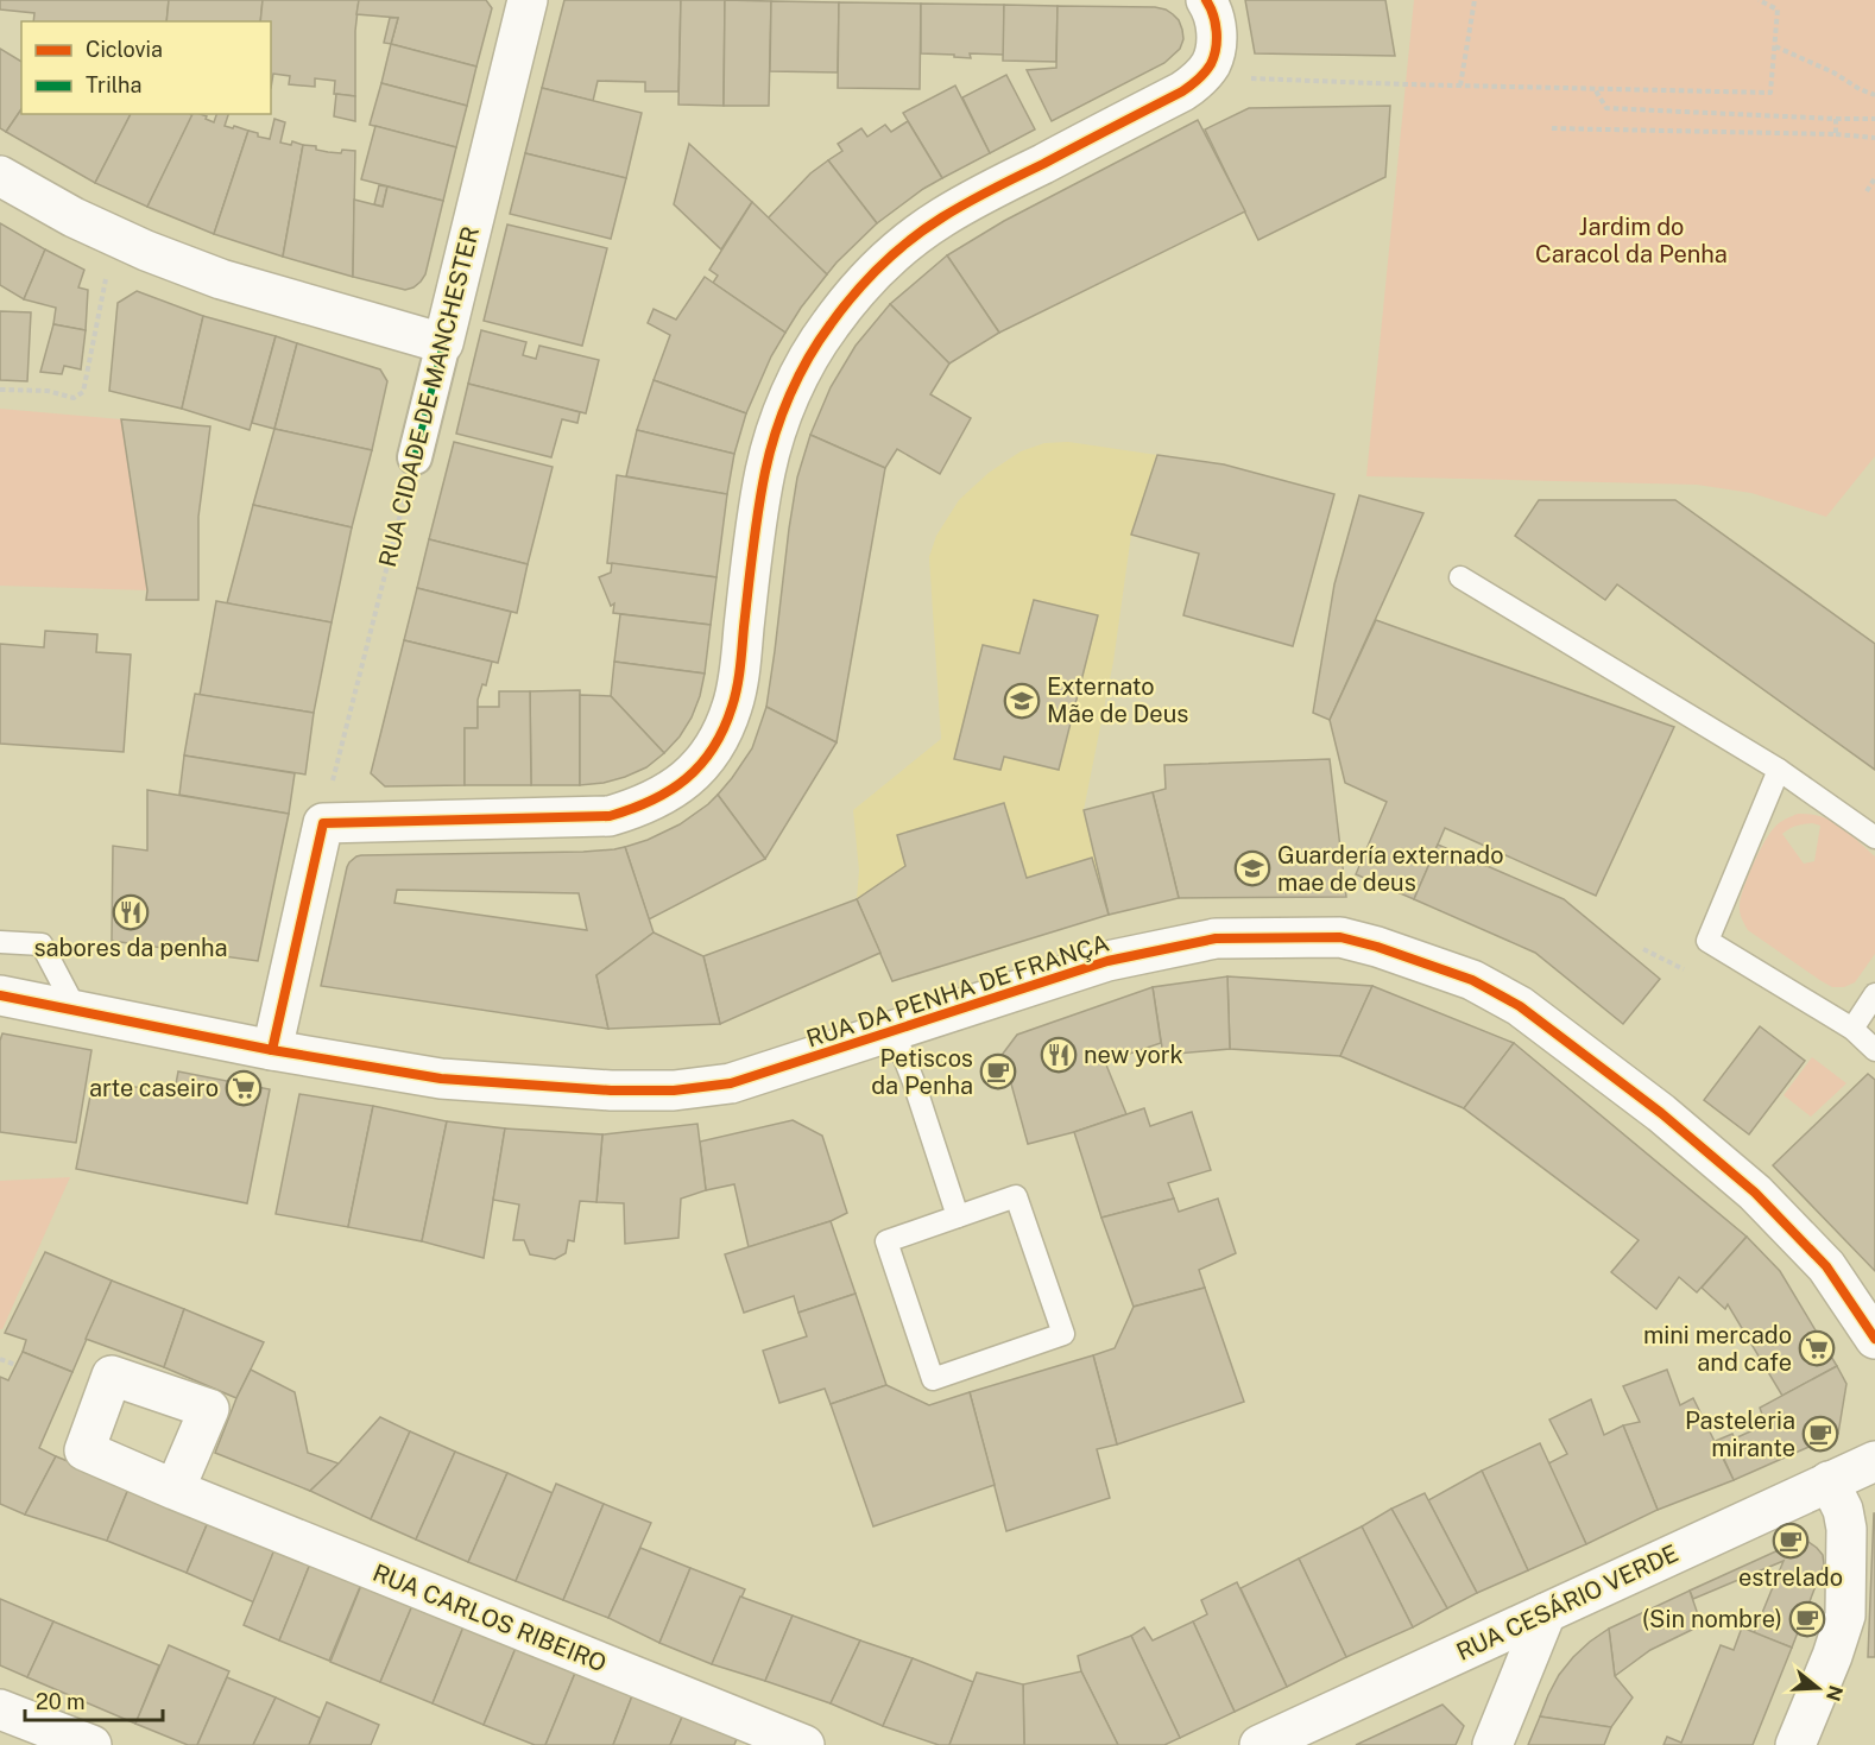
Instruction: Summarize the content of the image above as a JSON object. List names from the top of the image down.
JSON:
{
  "streets": {
    "street": [
      "RUA CIDADE DE MANCHESTER",
      "RUA DA PENHA DE FRANÇA",
      "RUA CESÁRIO VERDE",
      "RUA CARLOS RIBEIRO"
    ]
  },
  "parks": ["Jardim do Caracol da Penha"],
  "places": {
    "school or university": ["Externato Mãe de Deus", "Guardería externado mae de deus"],
    "restaurant": ["sabores da penha", "new york"],
    "cafe": [
      "Petiscos da Penha",
      "Pasteleria mirante",
      "estrelado",
      "(Sin nombre)"
    ],
    "supermarket": ["arte caseiro", "mini mercado and cafe"]
  },
  "legend": ["Ciclovia", "Trilha"],
  "scale_bar": "20 m",
  "north": "right"
}
